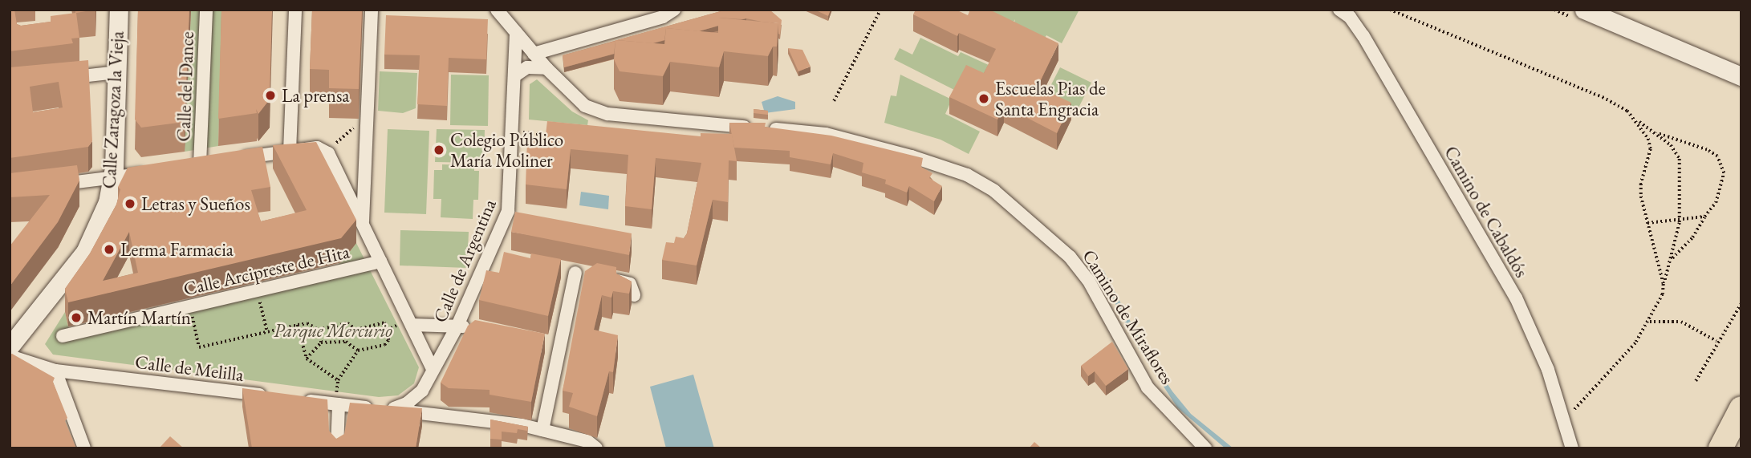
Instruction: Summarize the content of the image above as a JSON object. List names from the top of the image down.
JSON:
{
  "streets": {
    "main road": ["Calle Zaragoza la Vieja"],
    "street": [
      "Calle del Dance",
      "Camino de Cabaldós",
      "Calle de Argentina",
      "Calle Arcipreste de Hita",
      "Camino de Miraflores",
      "Calle de Melilla"
    ]
  },
  "crossings": [
    ["Calle de Argentina", "Camino de Miraflores"]
  ],
  "parks": ["Parque Mercurio"],
  "places": [
    "La prensa",
    "Escuelas Pias de Santa Engracia",
    "Colegio Público María Moliner",
    "Letras y Sueños",
    "Lerma Farmacia",
    "Martín Martín"
  ]
}
